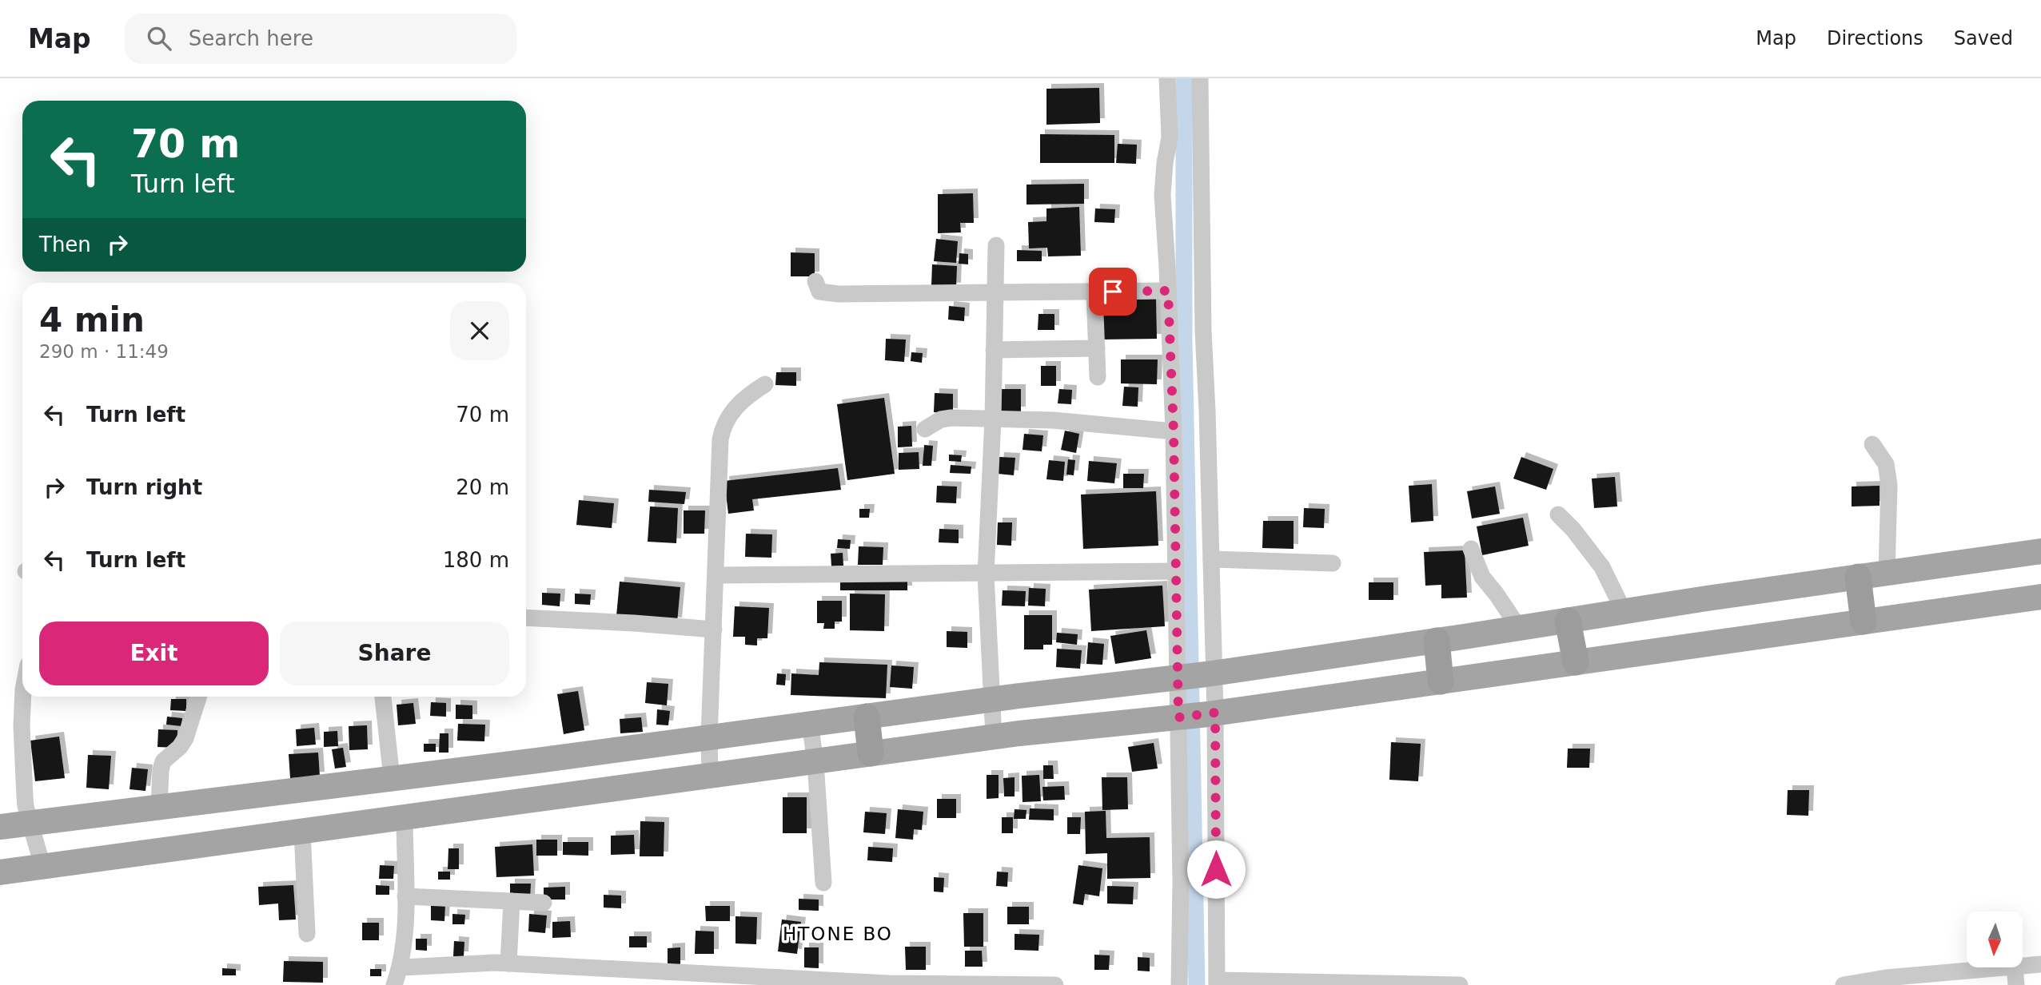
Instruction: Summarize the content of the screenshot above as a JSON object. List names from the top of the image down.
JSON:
{
  "districts": ["HTONE BO"],
  "north": "bottom",
  "page": {
    "header": "Map",
    "search": "Search here",
    "nav": ["Map", "Directions", "Saved"],
    "turn": ["70 m", "Turn left"],
    "then": "Then",
    "heading": ["4 min", "290 m · 11:49"],
    "list": [
      {
        "name": "Turn left",
        "value": "70 m"
      },
      {
        "name": "Turn right",
        "value": "20 m"
      },
      {
        "name": "Turn left",
        "value": "180 m"
      }
    ],
    "buttons": ["Exit", "Share"]
  }
}
